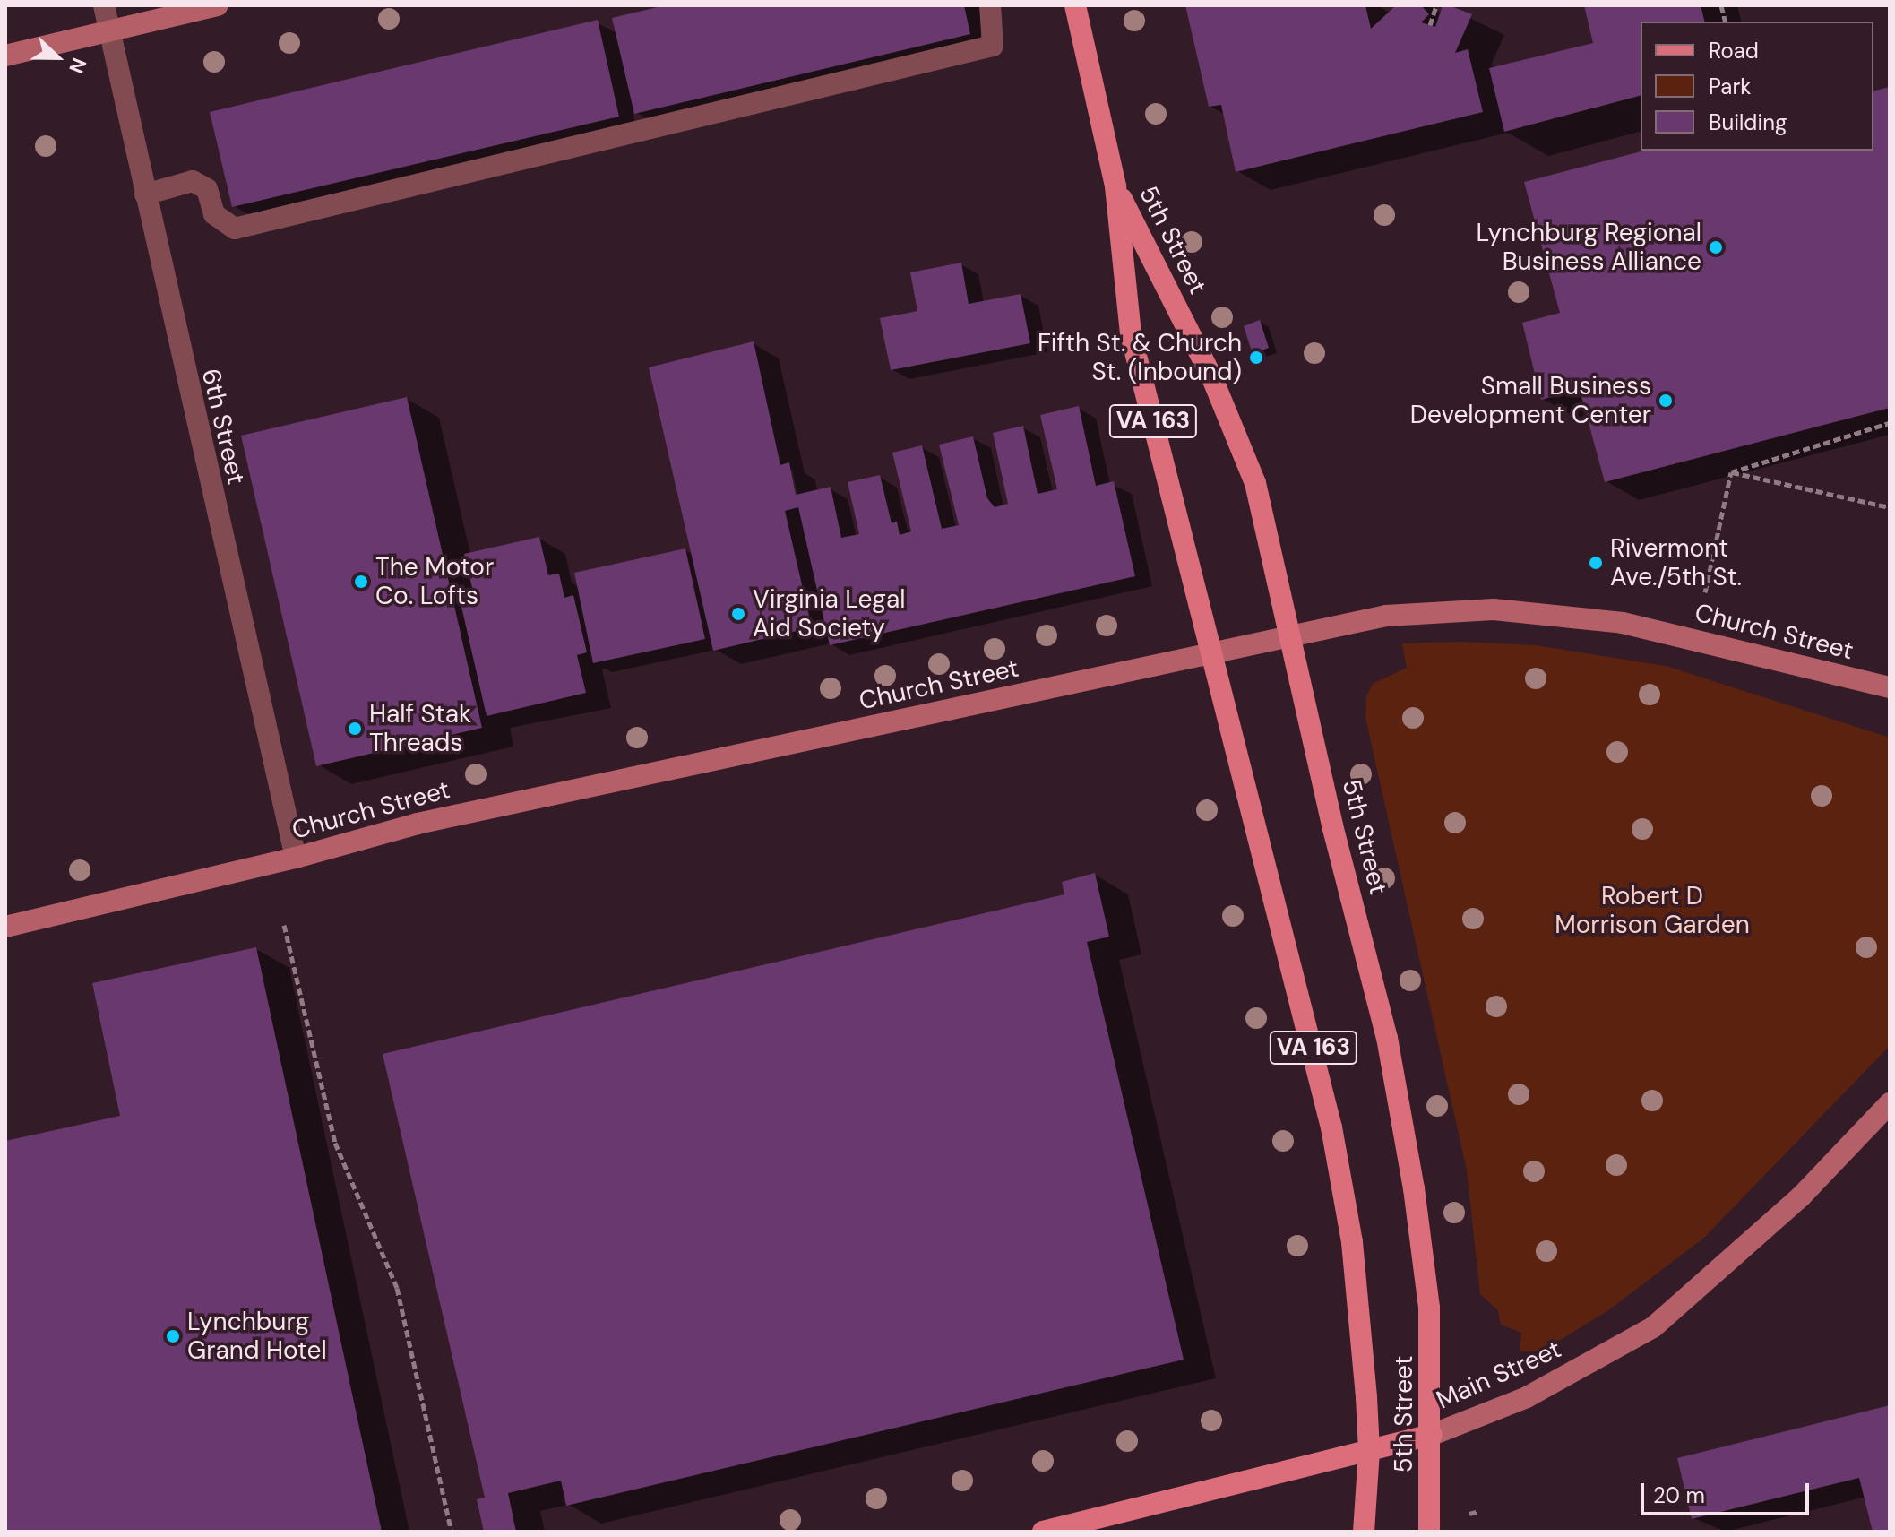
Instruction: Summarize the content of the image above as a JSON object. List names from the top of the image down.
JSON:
{
  "streets": {
    "main road": [
      "5th Street",
      "VA 163",
      "Church Street",
      "Main Street"
    ],
    "street": ["6th Street"]
  },
  "crossings": [
    ["5th Street", "Church Street"],
    ["5th Street", "Main Street"],
    ["6th Street", "Church Street"]
  ],
  "parks": ["Robert D Morrison Garden"],
  "places": [
    "Lynchburg Regional Business Alliance",
    "Fifth St. & Church St. (Inbound)",
    "Small Business Development Center",
    "Rivermont Ave./5th St.",
    "The Motor Co. Lofts",
    "Virginia Legal Aid Society",
    "Half Stak Threads",
    "Lynchburg Grand Hotel"
  ],
  "legend": ["Road", "Park", "Building"],
  "scale_bar": "20 m",
  "north": "right"
}
